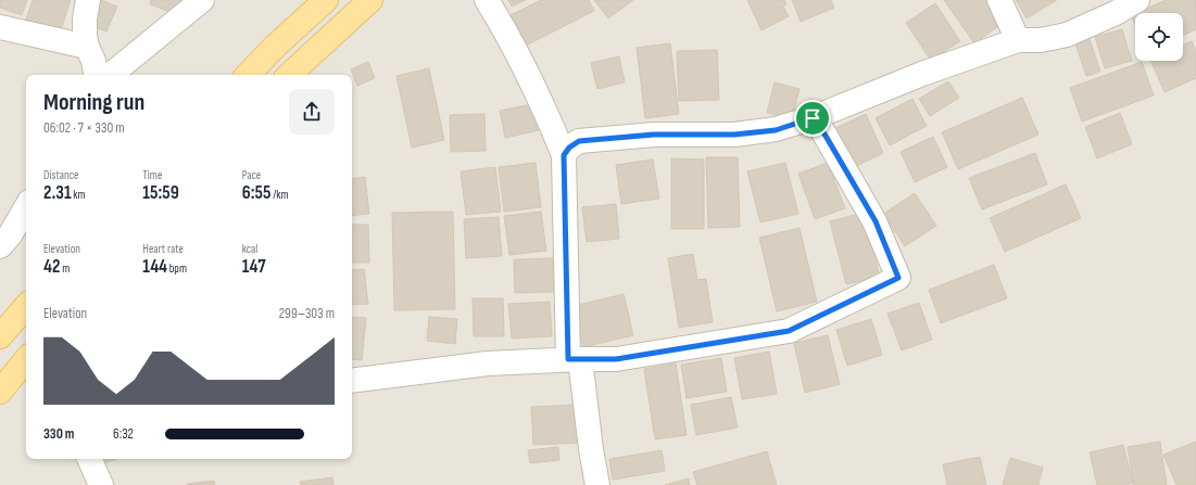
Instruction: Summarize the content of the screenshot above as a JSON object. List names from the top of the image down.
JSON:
{
  "page": {
    "heading": ["Morning run", "06:02 · 7 × 330 m"],
    "stats": [
      ["Distance", "2.31 km"],
      ["Time", "15:59"],
      ["Pace", "6:55 /km"],
      ["Elevation", "42 m"],
      ["Heart rate", "144 bpm"],
      ["kcal", "147"]
    ],
    "chart": ["Elevation", "299–303 m"],
    "list": [
      {
        "name": "330 m",
        "note": "6:32"
      }
    ]
  }
}
